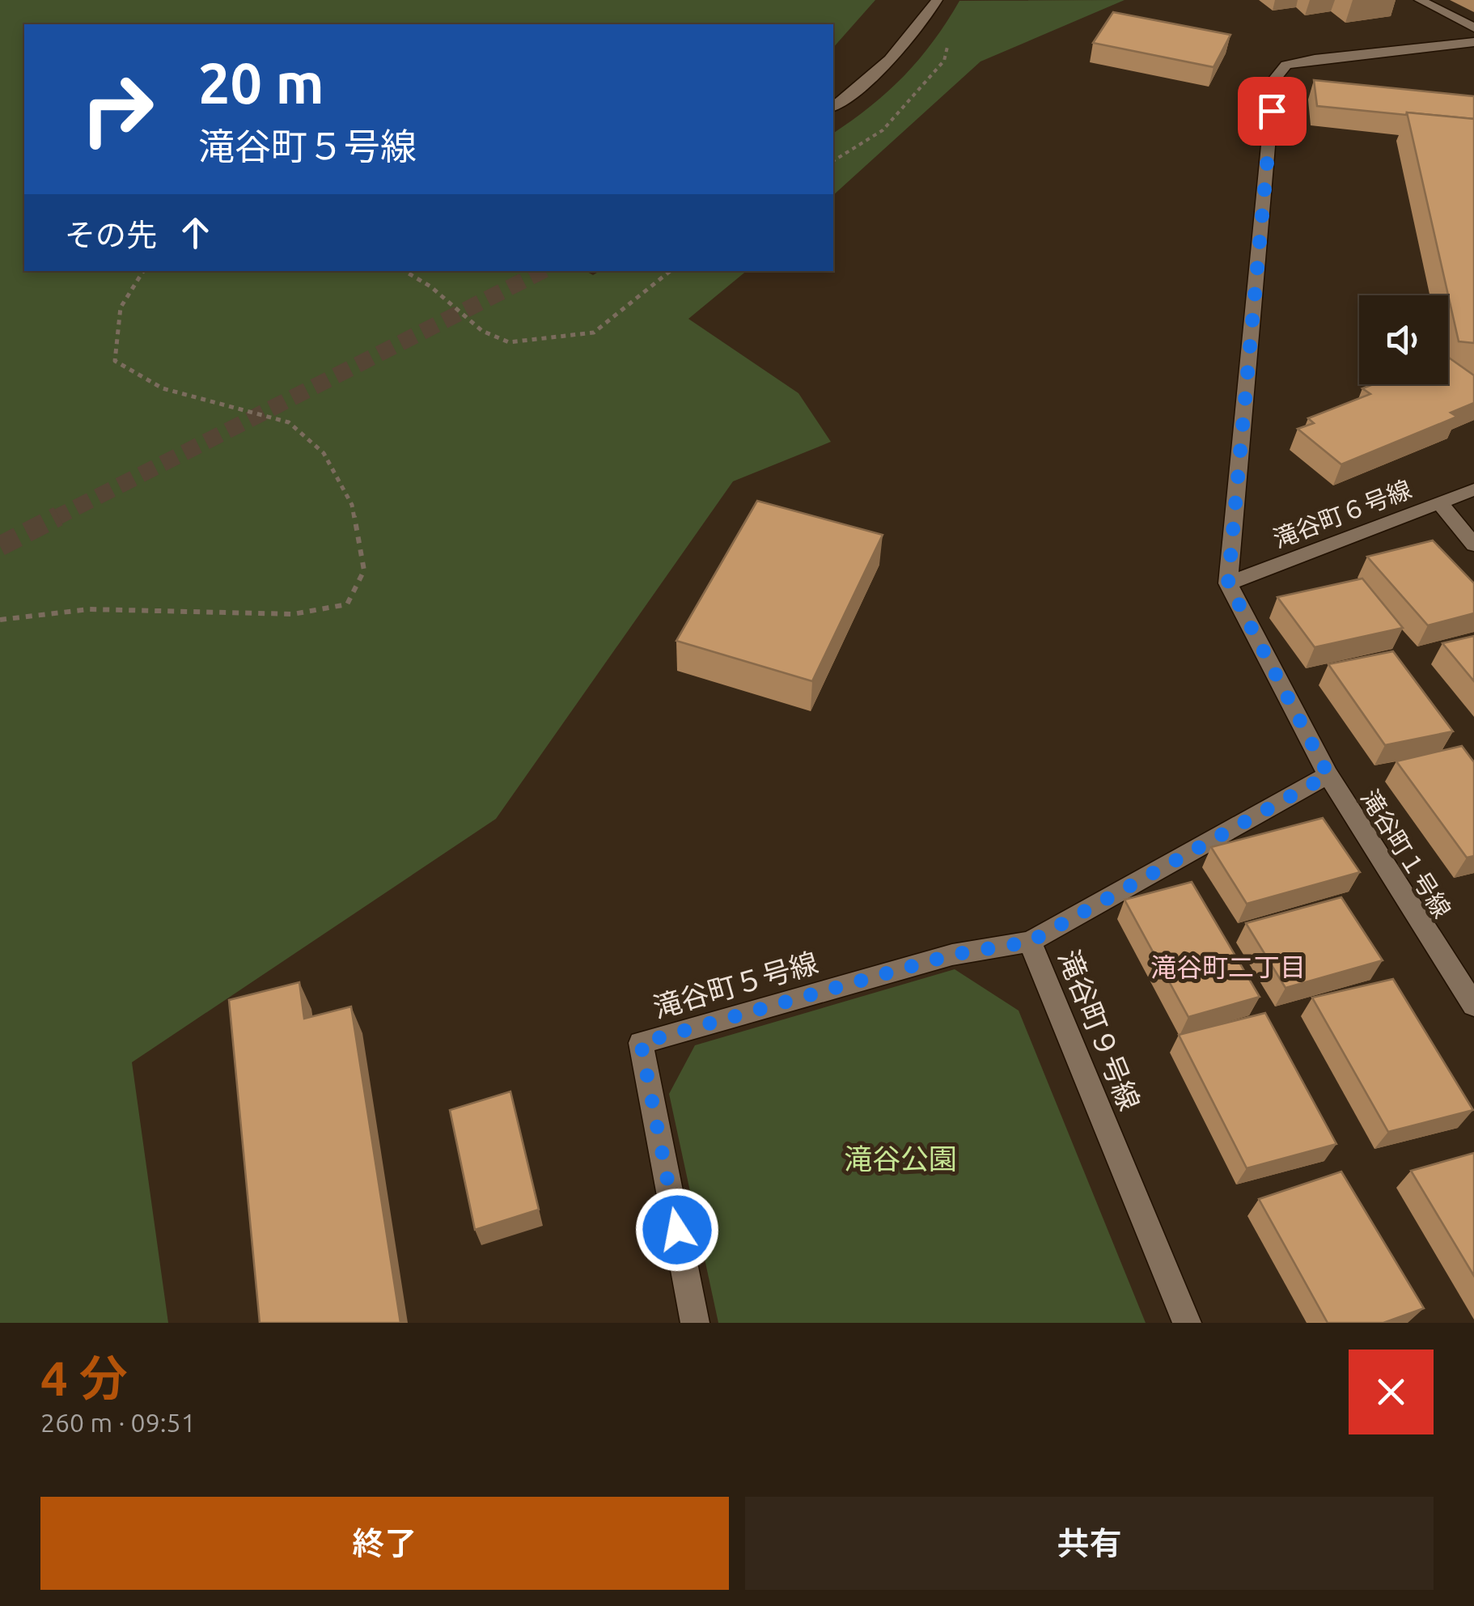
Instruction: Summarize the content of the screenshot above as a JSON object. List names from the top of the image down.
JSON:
{
  "streets": {
    "street": [
      "滝谷町６号線",
      "滝谷町１号線",
      "滝谷町５号線",
      "滝谷町９号線"
    ]
  },
  "crossings": [
    ["滝谷町６号線", "滝谷町１号線"],
    ["滝谷町１号線", "滝谷町９号線"],
    ["滝谷町５号線", "滝谷町９号線"]
  ],
  "districts": ["滝谷町二丁目"],
  "parks": ["滝谷公園"],
  "page": {
    "turn": ["20 m", "滝谷町５号線"],
    "then": "その先",
    "heading": ["4 分", "260 m · 09:51"],
    "buttons": ["終了", "共有"]
  }
}
